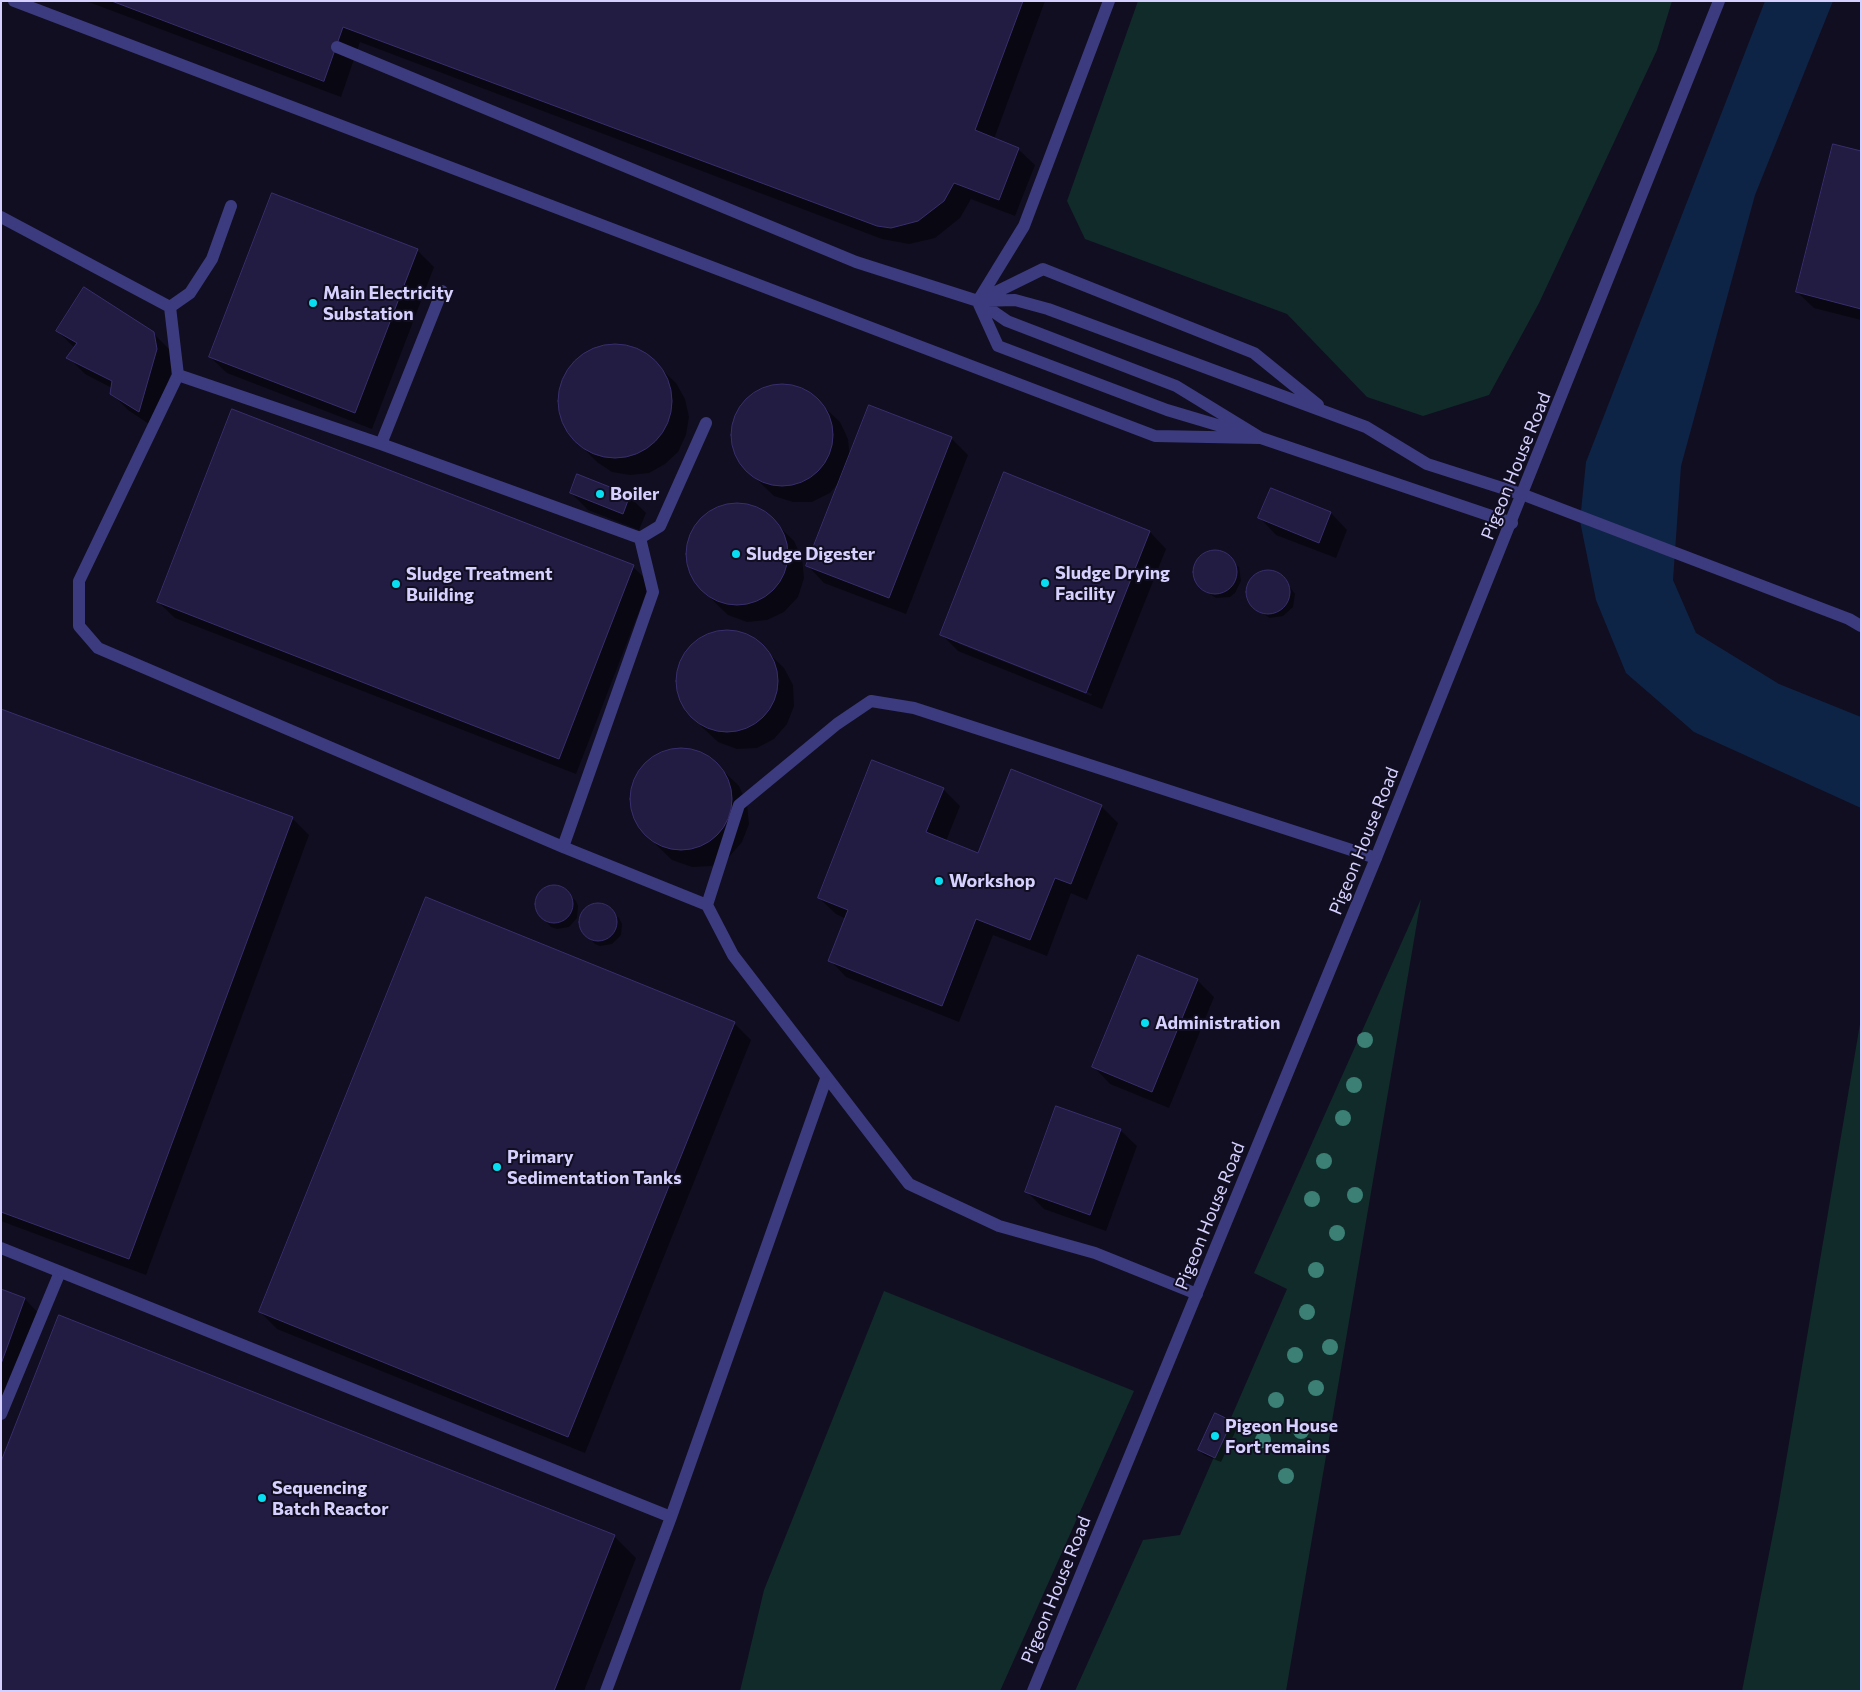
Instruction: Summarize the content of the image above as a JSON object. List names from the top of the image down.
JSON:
{
  "streets": {
    "street": ["Pigeon House Road"]
  },
  "places": [
    "Main Electricity Substation",
    "Boiler",
    "Sludge Digester",
    "Sludge Drying Facility",
    "Sludge Treatment Building",
    "Workshop",
    "Administration",
    "Primary Sedimentation Tanks",
    "Pigeon House Fort remains",
    "Sequencing Batch Reactor"
  ]
}
